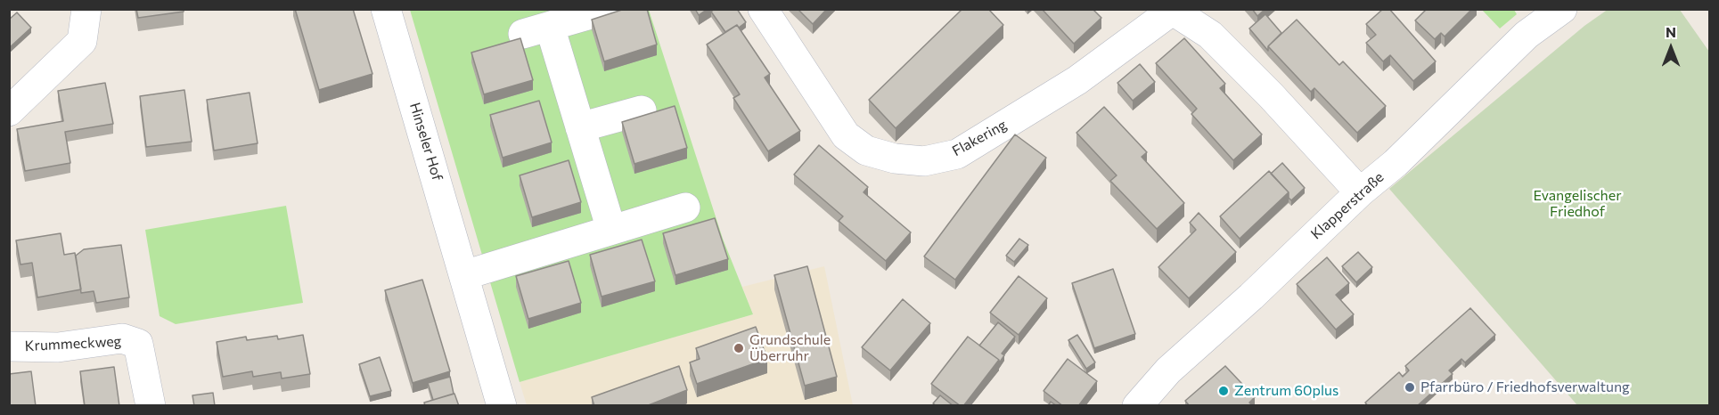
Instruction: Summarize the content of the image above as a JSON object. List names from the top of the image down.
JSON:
{
  "streets": {
    "street": [
      "Flakering",
      "Hinseler Hof",
      "Klapperstraße",
      "Krummeckweg"
    ]
  },
  "crossings": [
    ["Flakering", "Klapperstraße"]
  ],
  "parks": ["Evangelischer Friedhof"],
  "places": ["Grundschule Überruhr", "Pfarrbüro / Friedhofsverwaltung", "Zentrum 60plus"],
  "north": "top"
}
